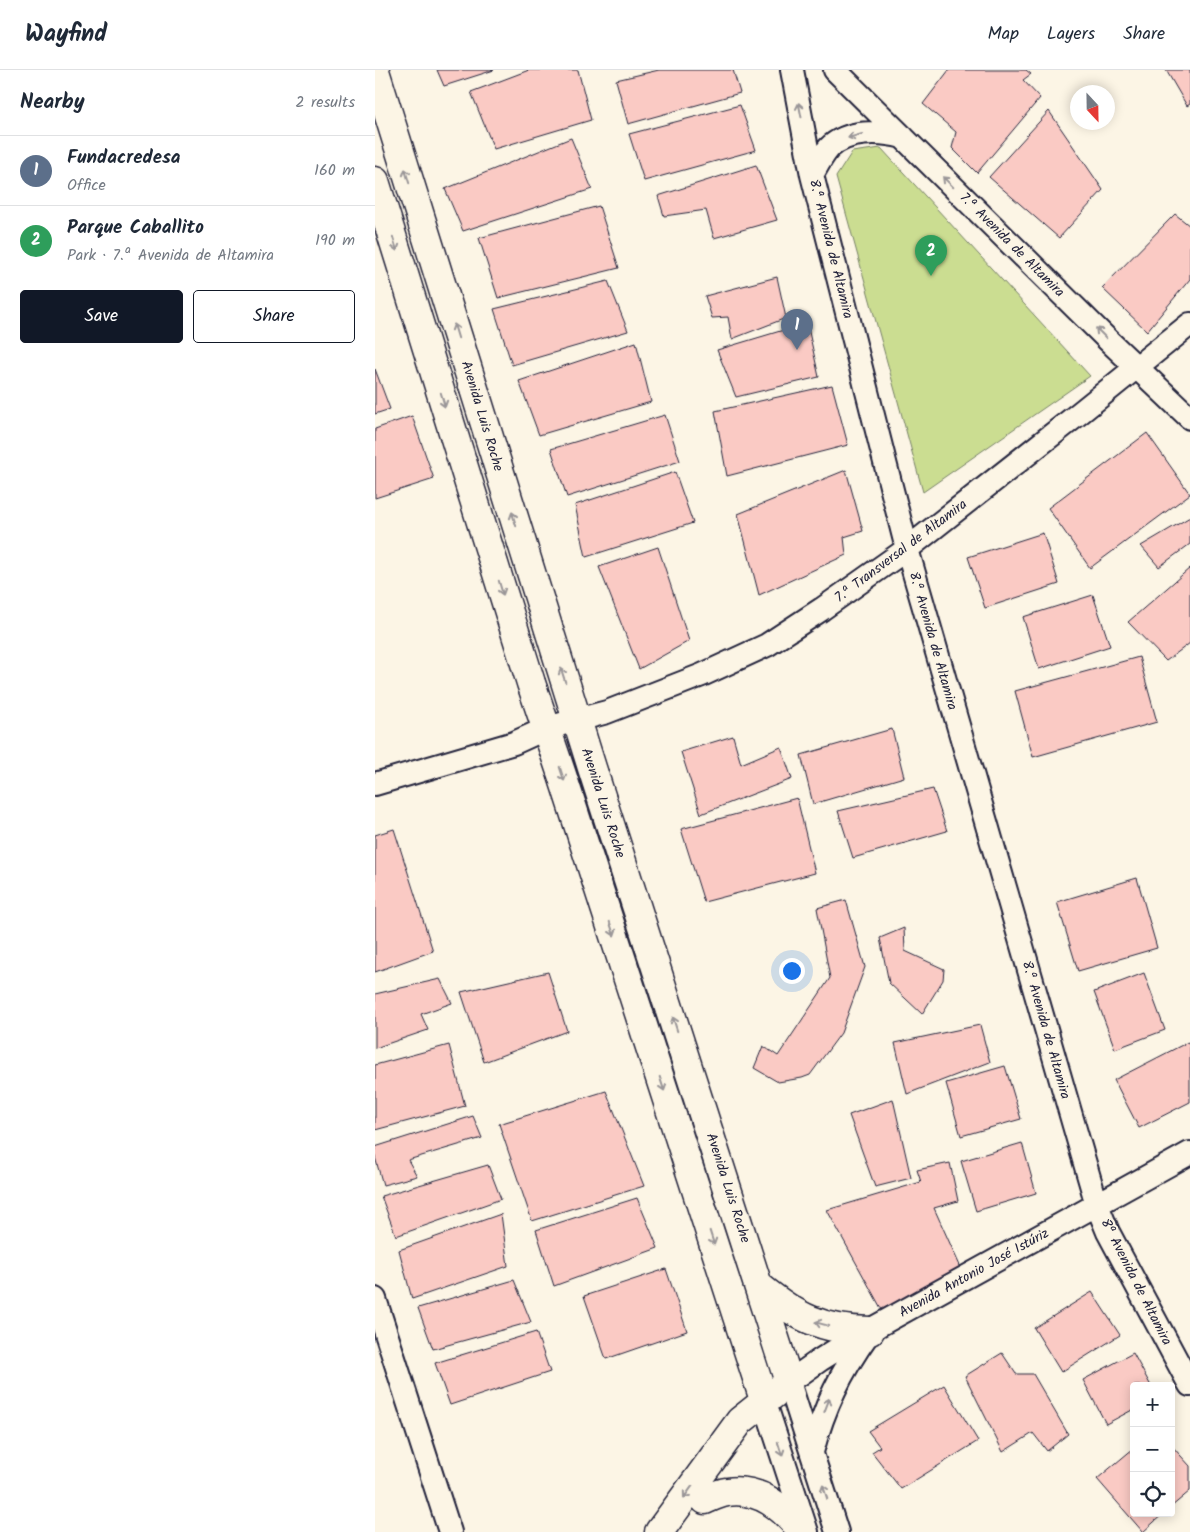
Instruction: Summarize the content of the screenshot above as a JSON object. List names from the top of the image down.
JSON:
{
  "streets": {
    "main road": ["Avenida Luis Roche", "Avenida Antonio José Istúriz"],
    "street": [
      "7.ª Avenida de Altamira",
      "8.ª Avenida de Altamira",
      "7.ª Transversal de Altamira",
      "8ª Avenida de Altamira"
    ]
  },
  "crossings": [
    ["7.ª Avenida de Altamira", "7.ª Transversal de Altamira"],
    ["8.ª Avenida de Altamira", "7.ª Transversal de Altamira"],
    ["8.ª Avenida de Altamira", "Avenida Antonio José Istúriz"],
    ["8.ª Avenida de Altamira", "8ª Avenida de Altamira"],
    ["Avenida Luis Roche", "7.ª Transversal de Altamira"],
    ["Avenida Luis Roche", "Avenida Antonio José Istúriz"],
    ["Avenida Antonio José Istúriz", "8ª Avenida de Altamira"]
  ],
  "one_way": ["7.ª Avenida de Altamira"],
  "north": "bottom",
  "page": {
    "header": "Wayfind",
    "nav": ["Map", "Layers", "Share"],
    "heading": ["Nearby", "2 results"],
    "list": [
      {
        "mark": "1",
        "name": "Fundacredesa",
        "note": "Office",
        "value": "160 m"
      },
      {
        "mark": "2",
        "name": "Parque Caballito",
        "note": "Park · 7.ª Avenida de Altamira",
        "value": "190 m"
      }
    ],
    "pins": ["2", "1"],
    "buttons": ["Save", "Share"],
    "map_buttons": ["+", "−"]
  }
}
